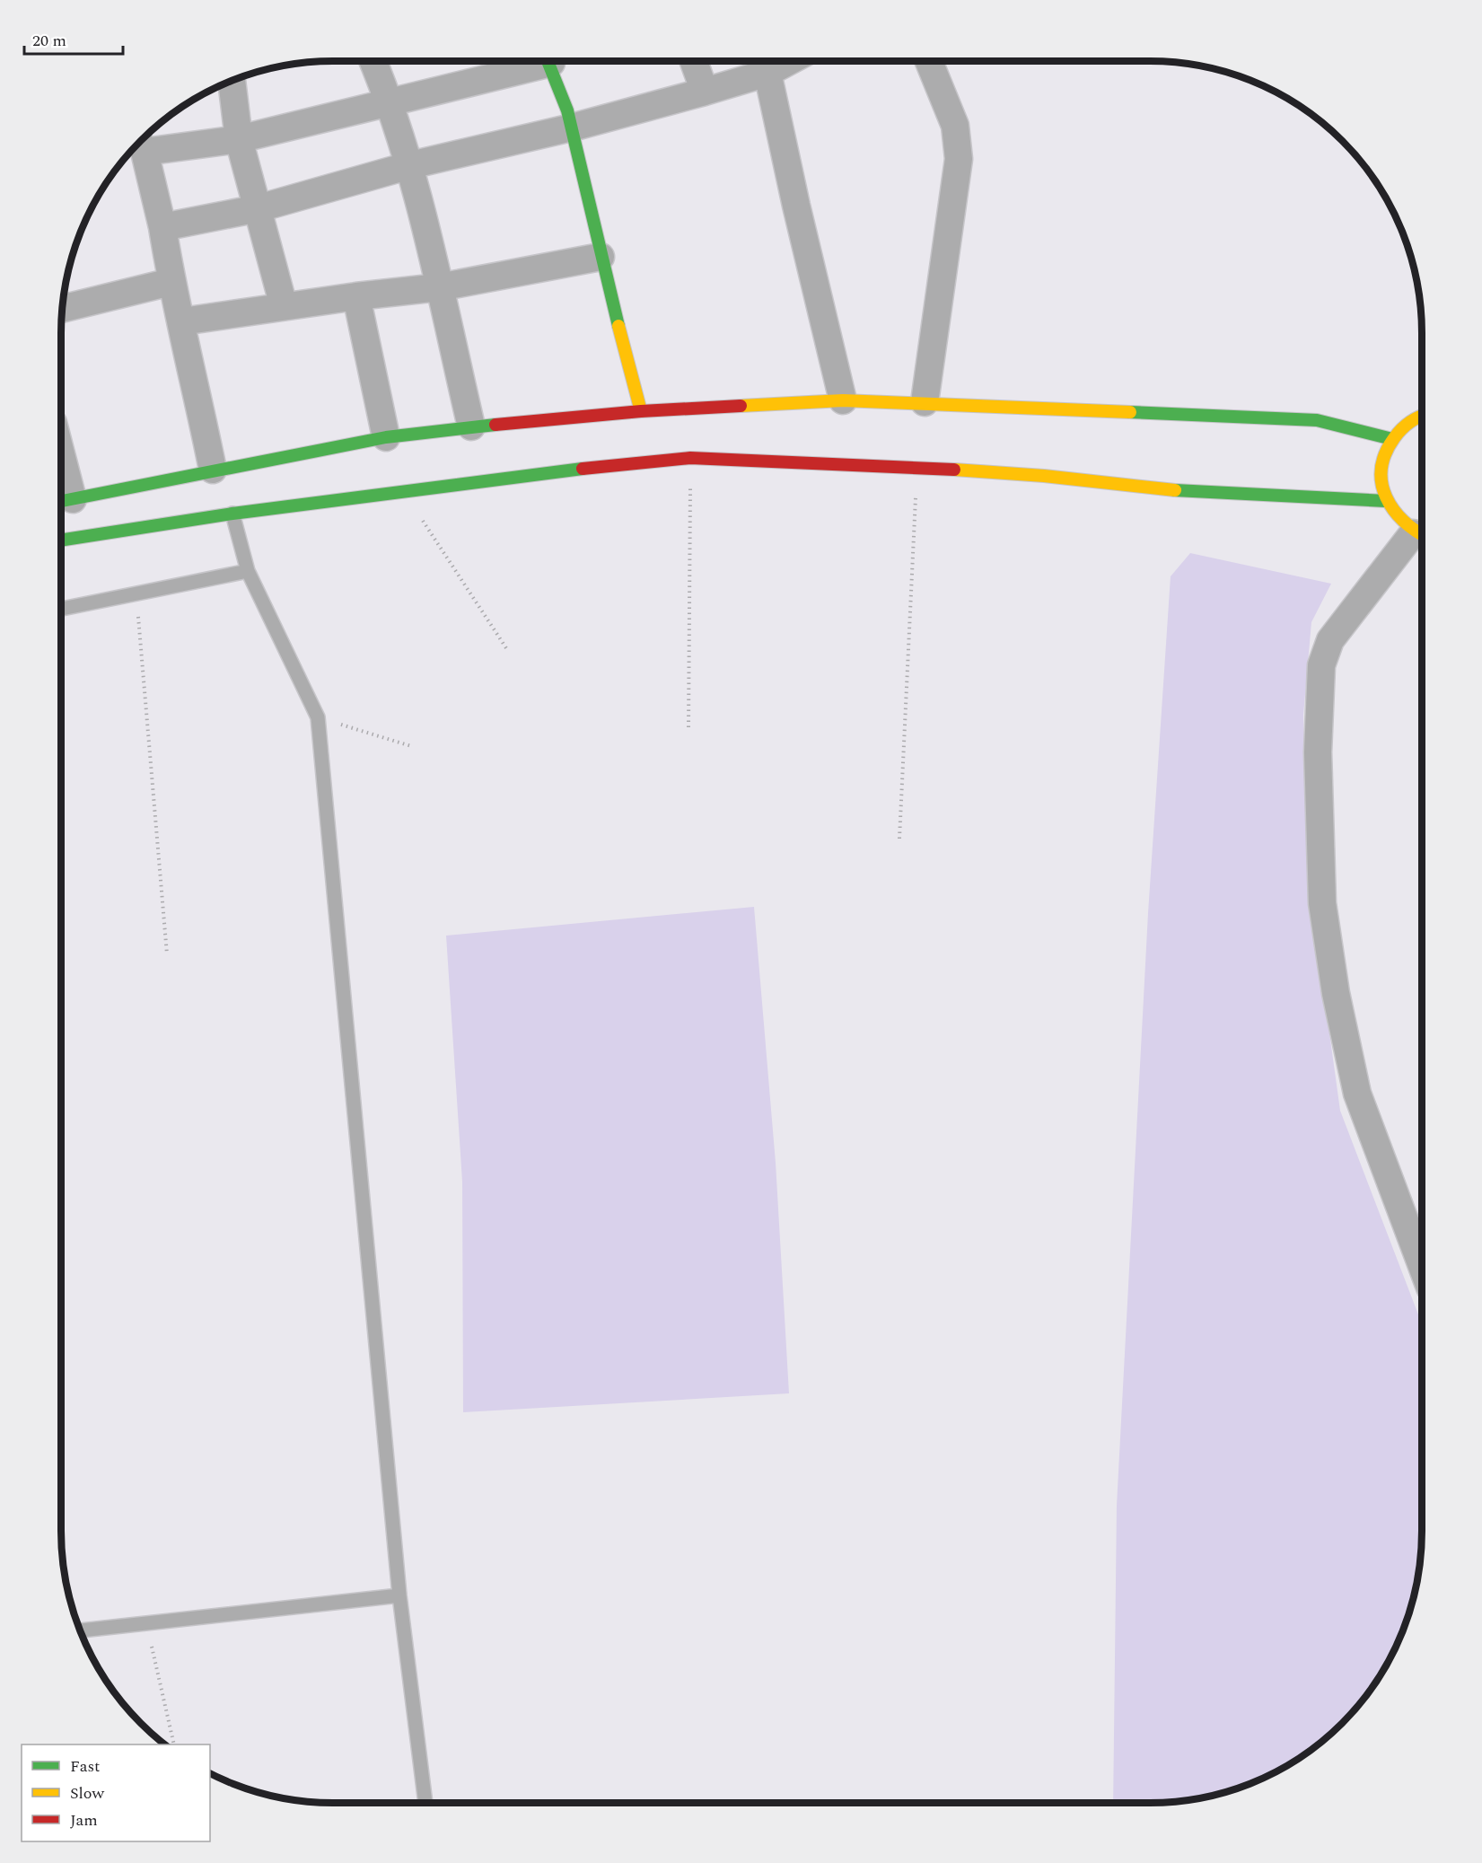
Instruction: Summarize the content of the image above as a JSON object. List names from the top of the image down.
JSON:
{
  "legend": ["Fast", "Slow", "Jam"],
  "scale_bar": "20 m"
}
